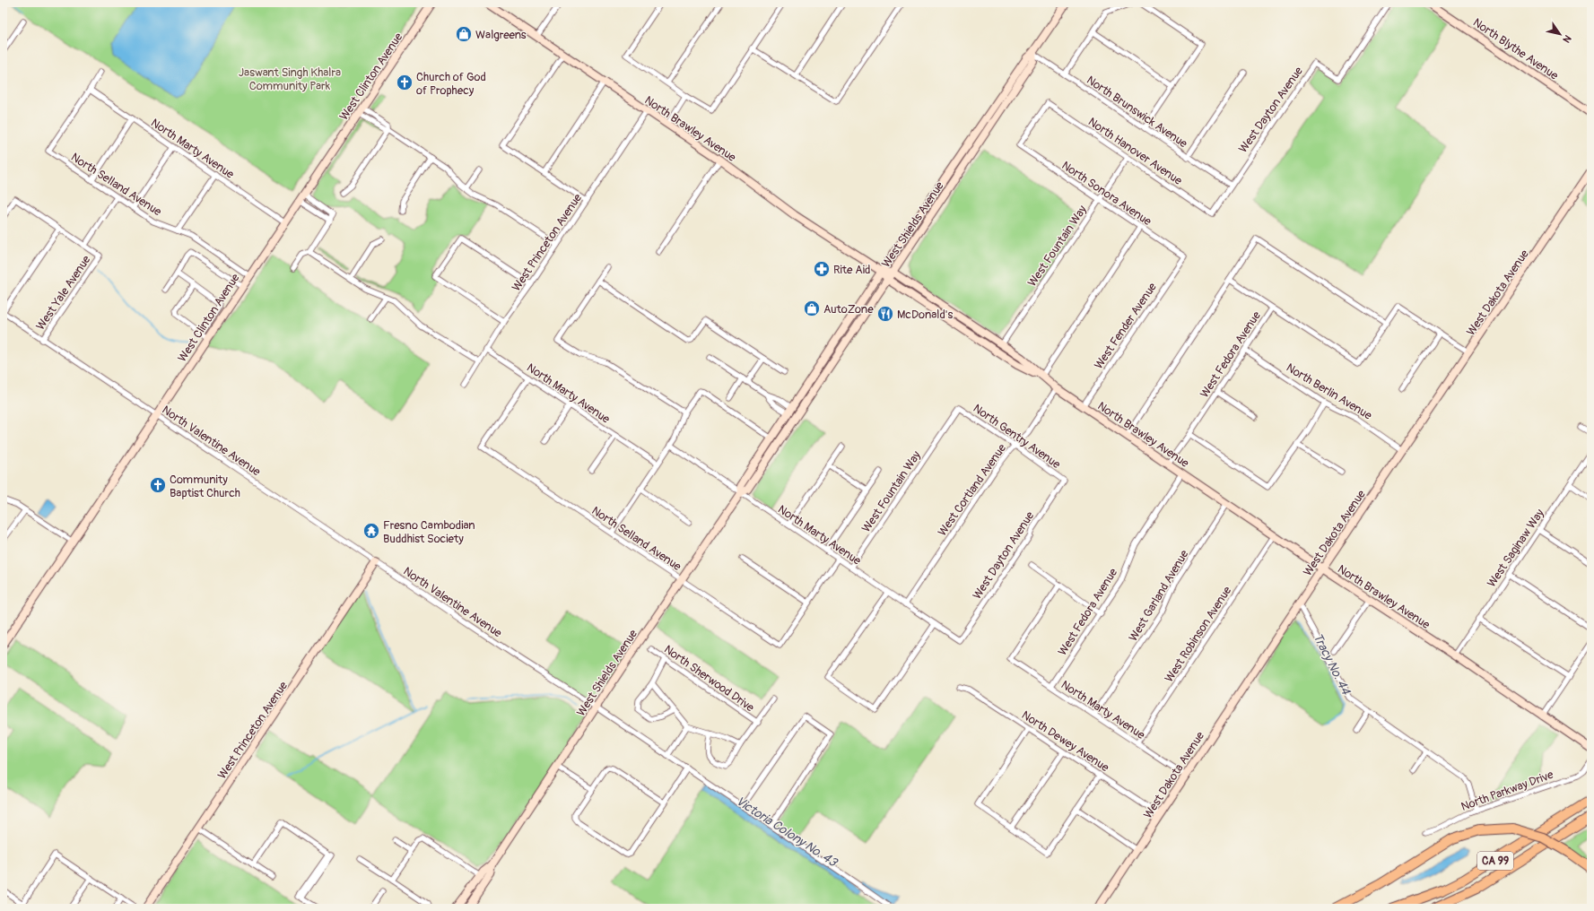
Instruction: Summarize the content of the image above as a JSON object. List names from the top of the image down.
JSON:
{
  "streets": {
    "highway": ["CA 99"],
    "street": [
      "North Blythe Avenue",
      "West Clinton Avenue",
      "West Dayton Avenue",
      "North Brunswick Avenue",
      "North Brawley Avenue",
      "North Marty Avenue",
      "North Hanover Avenue",
      "North Selland Avenue",
      "North Sonora Avenue",
      "West Shields Avenue",
      "West Princeton Avenue",
      "West Fountain Way",
      "West Yale Avenue",
      "West Dakota Avenue",
      "West Fender Avenue",
      "West Fedora Avenue",
      "North Berlin Avenue",
      "North Gentry Avenue",
      "North Valentine Avenue",
      "West Cortland Avenue",
      "West Saginaw Way",
      "West Garland Avenue",
      "West Robinson Avenue",
      "North Sherwood Drive",
      "North Dewey Avenue",
      "North Parkway Drive"
    ]
  },
  "crossings": [
    ["West Clinton Avenue", "North Marty Avenue"],
    ["West Clinton Avenue", "North Selland Avenue"],
    ["West Clinton Avenue", "North Valentine Avenue"],
    ["West Dayton Avenue", "North Brunswick Avenue"],
    ["West Dayton Avenue", "North Marty Avenue"],
    ["West Dayton Avenue", "North Hanover Avenue"],
    ["West Dayton Avenue", "North Gentry Avenue"],
    ["North Brunswick Avenue", "West Shields Avenue"],
    ["North Brawley Avenue", "West Shields Avenue"],
    ["North Brawley Avenue", "West Princeton Avenue"],
    ["North Brawley Avenue", "West Fountain Way"],
    ["North Brawley Avenue", "West Dakota Avenue"],
    ["North Brawley Avenue", "West Fender Avenue"],
    ["North Brawley Avenue", "West Fedora Avenue"],
    ["North Brawley Avenue", "West Cortland Avenue"],
    ["North Brawley Avenue", "West Saginaw Way"],
    ["North Brawley Avenue", "West Garland Avenue"],
    ["North Brawley Avenue", "West Robinson Avenue"],
    ["North Marty Avenue", "North Selland Avenue"],
    ["North Marty Avenue", "West Shields Avenue"],
    ["North Marty Avenue", "West Princeton Avenue"],
    ["North Marty Avenue", "West Fountain Way"],
    ["North Marty Avenue", "West Dakota Avenue"],
    ["North Marty Avenue", "West Fedora Avenue"],
    ["North Marty Avenue", "West Cortland Avenue"],
    ["North Marty Avenue", "West Garland Avenue"],
    ["North Marty Avenue", "West Robinson Avenue"],
    ["North Hanover Avenue", "North Sonora Avenue"],
    ["North Hanover Avenue", "West Fountain Way"],
    ["North Selland Avenue", "West Shields Avenue"],
    ["North Selland Avenue", "West Yale Avenue"],
    ["North Sonora Avenue", "West Fountain Way"],
    ["North Sonora Avenue", "West Fender Avenue"],
    ["West Shields Avenue", "North Valentine Avenue"],
    ["West Princeton Avenue", "North Valentine Avenue"],
    ["West Fountain Way", "North Gentry Avenue"],
    ["West Yale Avenue", "North Valentine Avenue"],
    ["West Dakota Avenue", "North Berlin Avenue"],
    ["West Dakota Avenue", "North Dewey Avenue"],
    ["West Fedora Avenue", "North Berlin Avenue"],
    ["North Gentry Avenue", "West Cortland Avenue"]
  ],
  "water": ["Tracy No. 44", "Victoria Colony No. 43"],
  "parks": ["Jaswant Singh Khalra Community Park"],
  "places": {
    "shop": ["Walgreens", "AutoZone"],
    "church": ["Church of God of Prophecy", "Community Baptist Church"],
    "pharmacy": ["Rite Aid"],
    "restaurant": ["McDonald's"],
    "temple": ["Fresno Cambodian Buddhist Society"]
  },
  "north": "bottom right"
}
